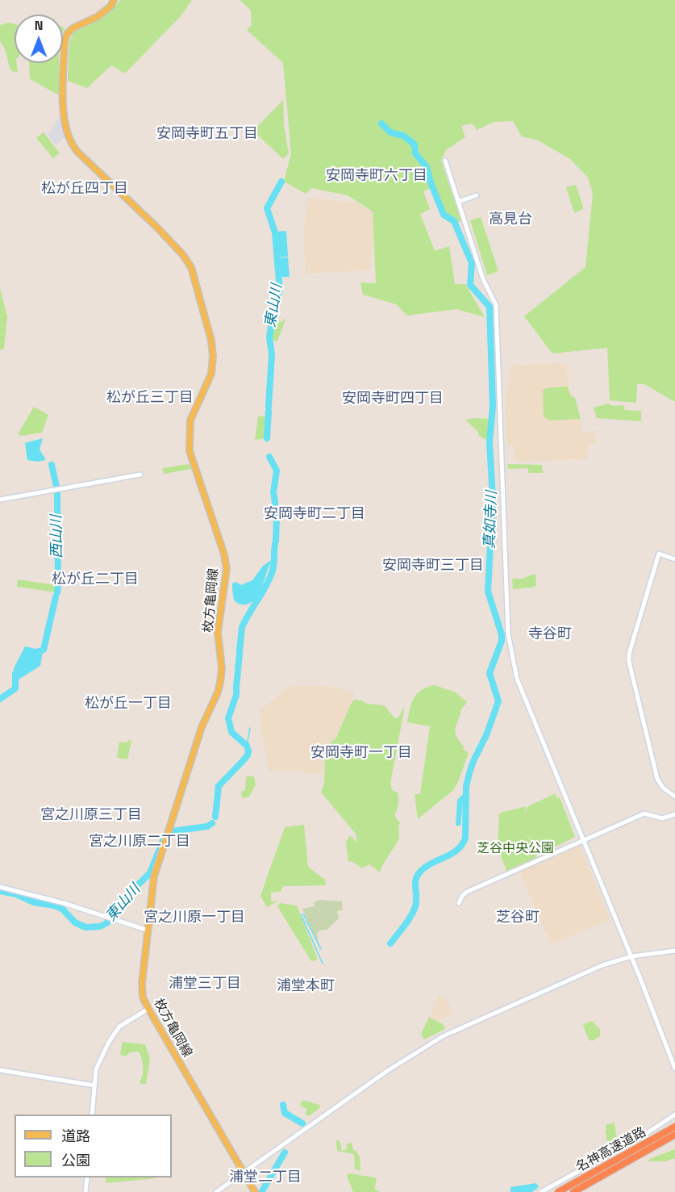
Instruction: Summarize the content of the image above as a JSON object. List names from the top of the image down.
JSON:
{
  "streets": {
    "highway": ["名神高速道路"],
    "main road": ["枚方亀岡線"]
  },
  "districts": [
    "安岡寺町五丁目",
    "安岡寺町六丁目",
    "松が丘四丁目",
    "高見台",
    "松が丘三丁目",
    "安岡寺町四丁目",
    "安岡寺町二丁目",
    "安岡寺町三丁目",
    "松が丘二丁目",
    "寺谷町",
    "松が丘一丁目",
    "安岡寺町一丁目",
    "宮之川原三丁目",
    "宮之川原二丁目",
    "宮之川原一丁目",
    "芝谷町",
    "浦堂三丁目",
    "浦堂本町",
    "浦堂二丁目"
  ],
  "water": ["東山川", "真如寺川", "西山川"],
  "parks": ["芝谷中央公園"],
  "legend": ["道路", "公園"],
  "north": "top"
}
